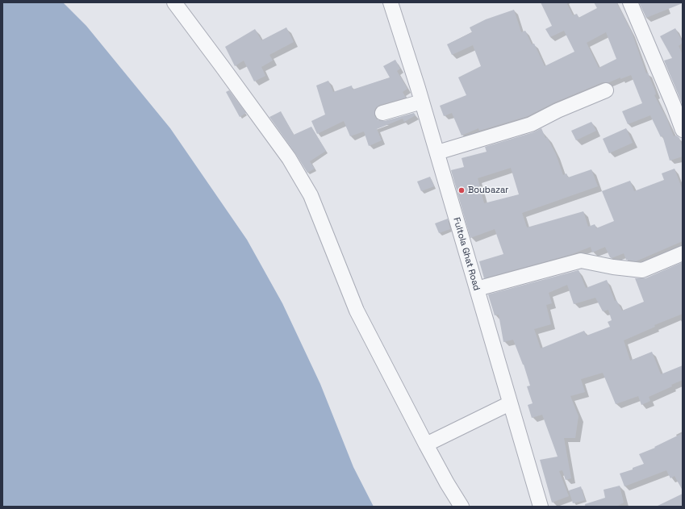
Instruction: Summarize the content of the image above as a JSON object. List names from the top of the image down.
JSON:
{
  "streets": {
    "street": ["Fultola Ghat Road"]
  },
  "places": ["Boubazar"]
}
